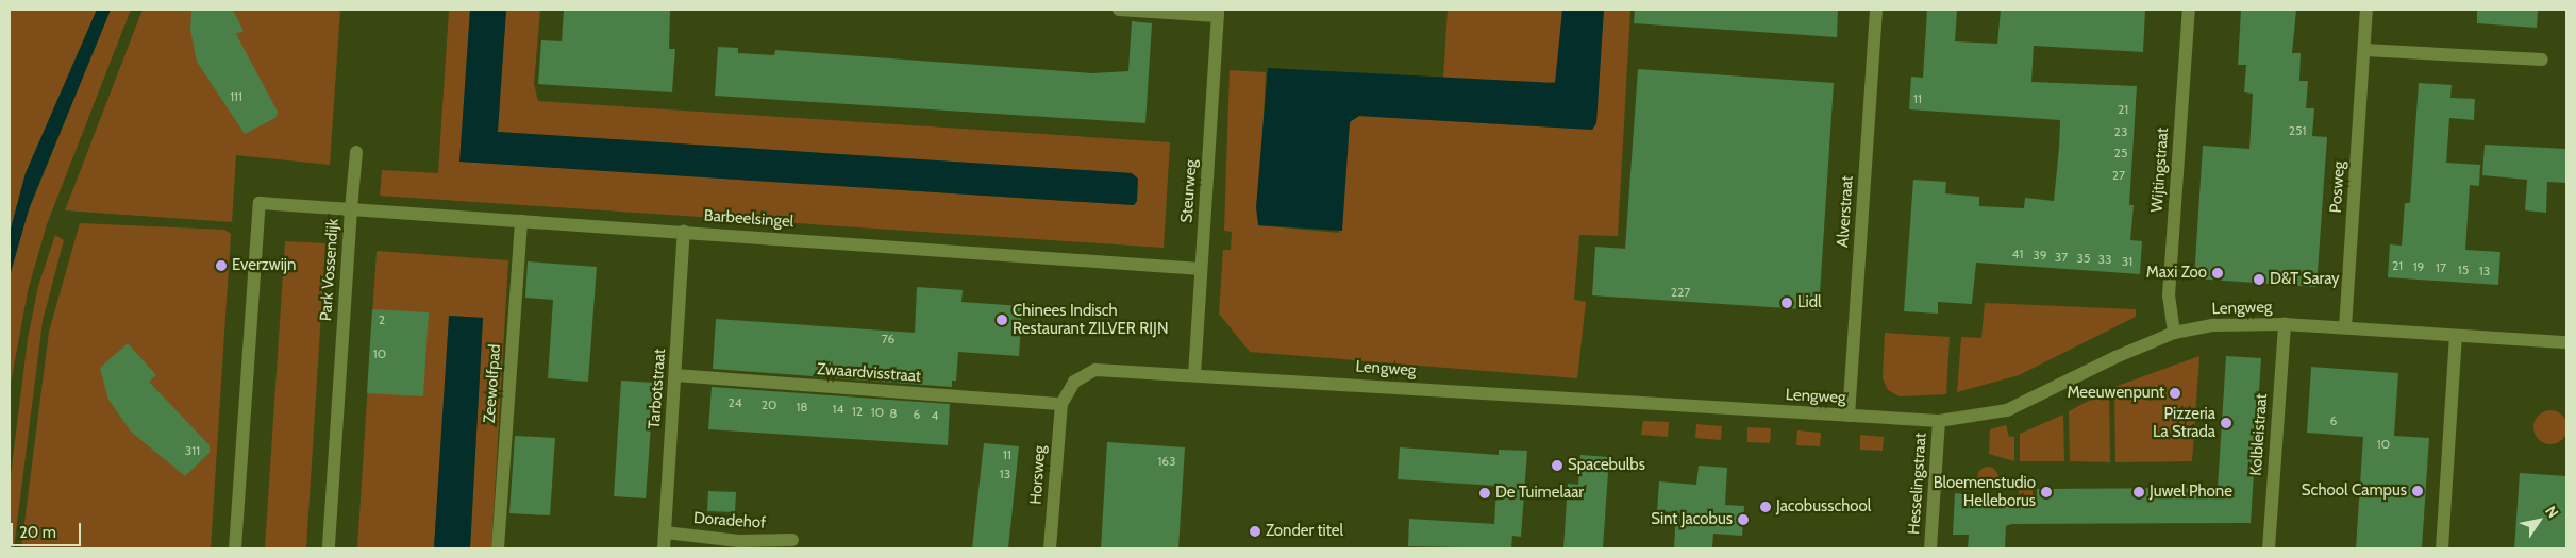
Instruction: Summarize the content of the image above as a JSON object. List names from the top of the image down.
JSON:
{
  "streets": {
    "street": [
      "Wijtingstraat",
      "Posweg",
      "Steurweg",
      "Alverstraat",
      "Barbeelsingel",
      "Park Vossendijk",
      "Lengweg",
      "Zwaardvisstraat",
      "Zeewolfpad",
      "Tarbotstraat",
      "Kolbleistraat",
      "Horsweg",
      "Hesselingstraat",
      "Doradehof"
    ]
  },
  "crossings": [
    ["Wijtingstraat", "Lengweg"],
    ["Posweg", "Lengweg"],
    ["Steurweg", "Barbeelsingel"],
    ["Steurweg", "Lengweg"],
    ["Alverstraat", "Lengweg"],
    ["Barbeelsingel", "Park Vossendijk"],
    ["Barbeelsingel", "Zeewolfpad"],
    ["Barbeelsingel", "Tarbotstraat"],
    ["Lengweg", "Zwaardvisstraat"],
    ["Lengweg", "Kolbleistraat"],
    ["Lengweg", "Horsweg"],
    ["Lengweg", "Hesselingstraat"],
    ["Zwaardvisstraat", "Tarbotstraat"],
    ["Zwaardvisstraat", "Horsweg"],
    ["Tarbotstraat", "Doradehof"]
  ],
  "places": [
    "Everzwijn",
    "Maxi Zoo",
    "D&T Saray",
    "Lidl",
    "Chinees Indisch Restaurant ZILVER RIJN",
    "Meeuwenpunt",
    "Pizzeria La Strada",
    "Spacebulbs",
    "School Campus",
    "Bloemenstudio Helleborus",
    "Juwel Phone",
    "De Tuimelaar",
    "Jacobusschool",
    "Sint Jacobus",
    "Zonder titel"
  ],
  "house_numbers": [
    "111",
    "11",
    "21",
    "251",
    "23",
    "25",
    "27",
    "41",
    "39",
    "37",
    "35",
    "33",
    "31",
    "21",
    "19",
    "17",
    "15",
    "13",
    "227",
    "2",
    "76",
    "10",
    "24",
    "20",
    "18",
    "14",
    "12",
    "10",
    "8",
    "6",
    "4",
    "6",
    "10",
    "311",
    "11",
    "163",
    "13"
  ],
  "scale_bar": "20 m",
  "north": "top right"
}
